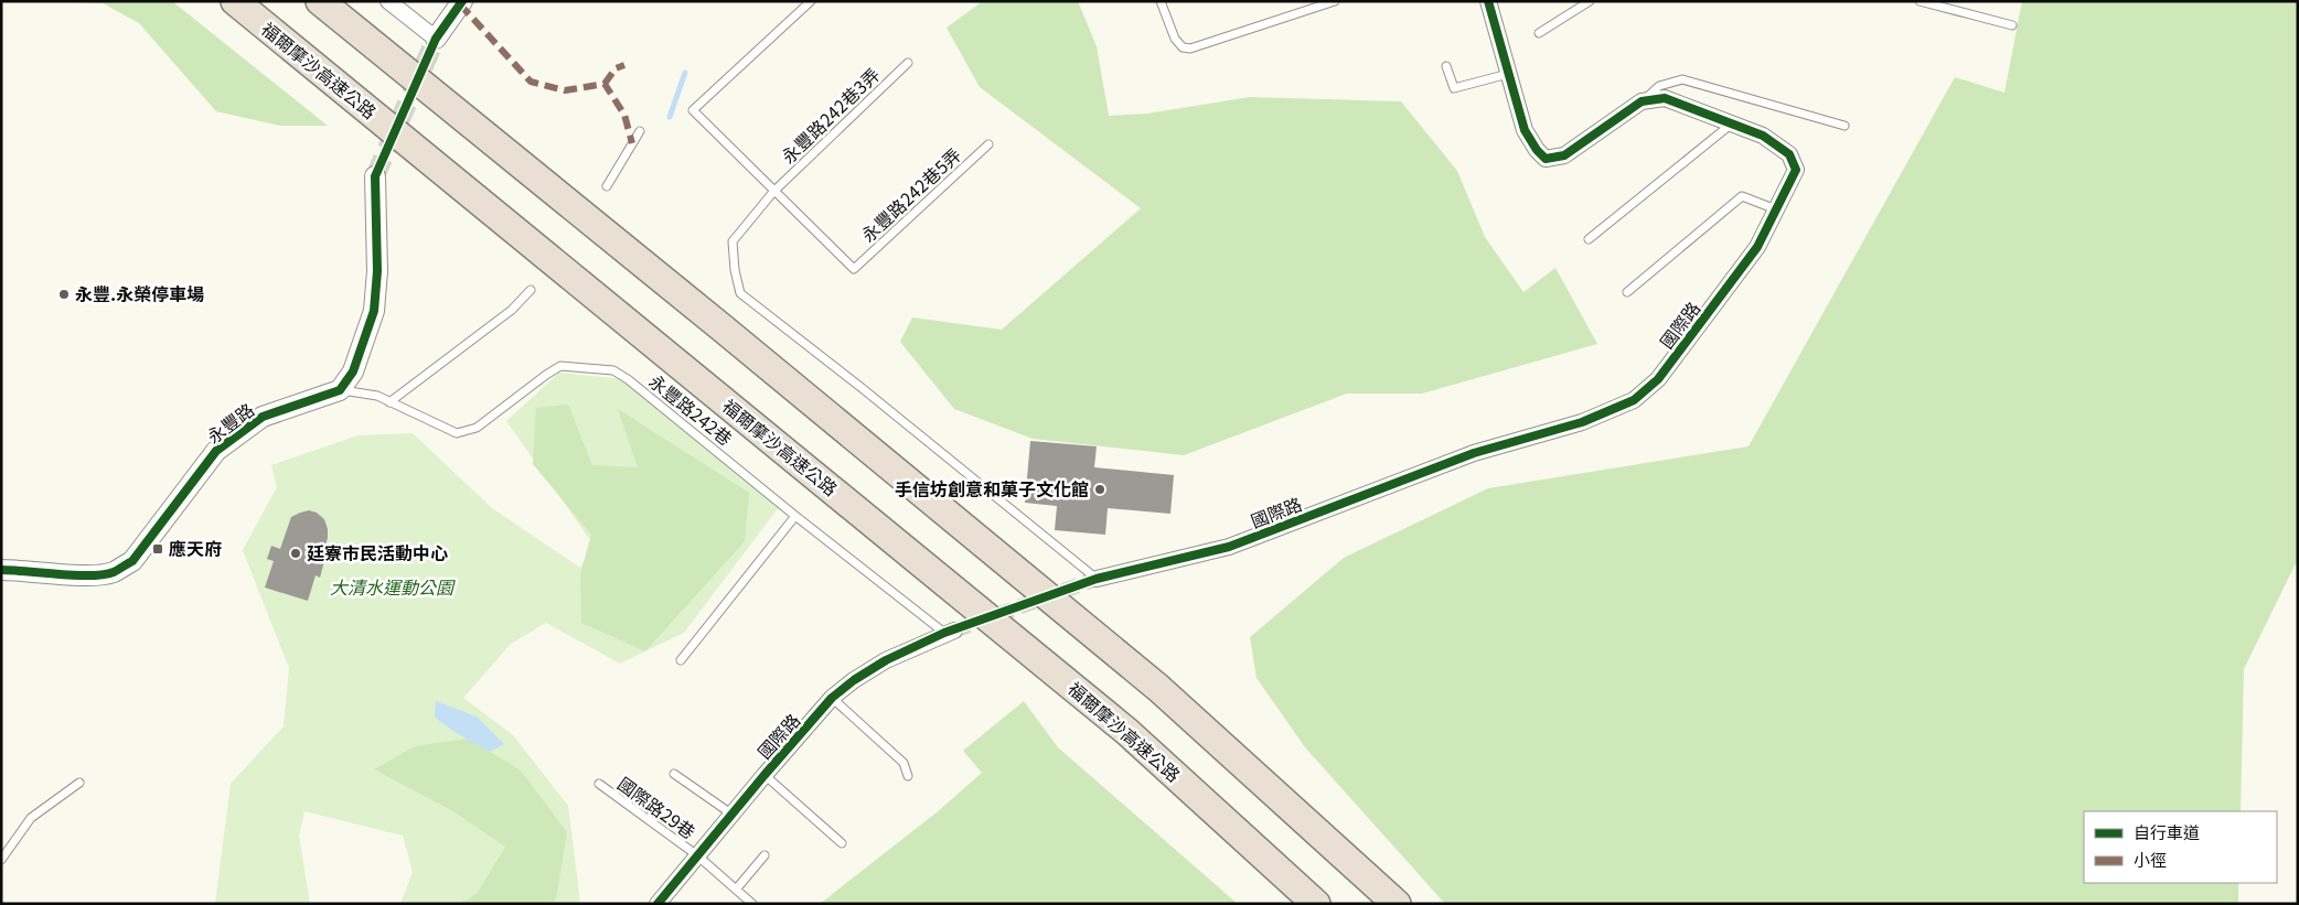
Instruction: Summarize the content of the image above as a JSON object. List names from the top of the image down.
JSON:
{
  "streets": {
    "highway": ["福爾摩沙高速公路"],
    "street": ["國際路", "永豐路"],
    "lane": [
      "永豐路242巷3弄",
      "永豐路242巷5弄",
      "永豐路242巷",
      "國際路29巷"
    ]
  },
  "crossings": [
    ["永豐路242巷3弄", "永豐路242巷5弄"],
    ["國際路", "永豐路242巷"],
    ["國際路", "國際路29巷"],
    ["永豐路242巷", "永豐路"]
  ],
  "parks": ["大清水運動公園"],
  "places": {
    "other": ["永豐.永榮停車場", "手信坊創意和菓子文化館", "廷寮市民活動中心"],
    "transit": ["應天府"]
  },
  "legend": ["自行車道", "小徑"]
}
